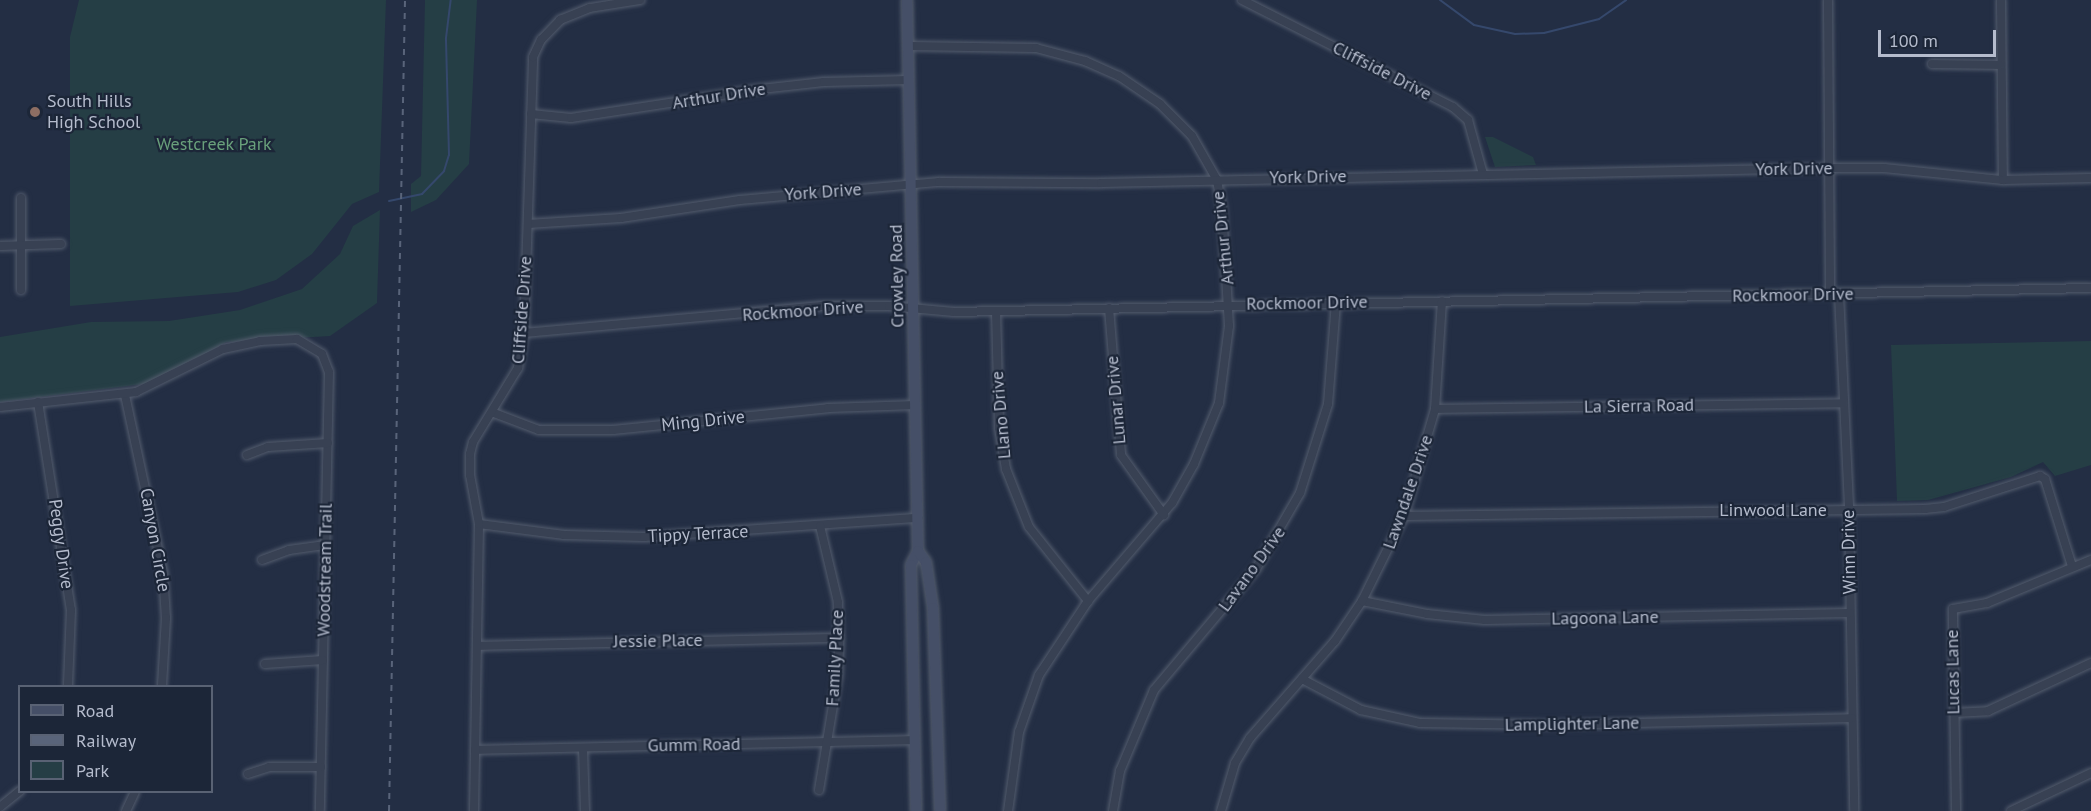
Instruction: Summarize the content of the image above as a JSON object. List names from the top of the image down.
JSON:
{
  "streets": {
    "main road": ["Crowley Road"],
    "street": [
      "Cliffside Drive",
      "Arthur Drive",
      "York Drive",
      "Rockmoor Drive",
      "Lunar Drive",
      "La Sierra Road",
      "Llano Drive",
      "Ming Drive",
      "Lawndale Drive",
      "Linwood Lane",
      "Tippy Terrace",
      "Canyon Circle",
      "Peggy Drive",
      "Winn Drive",
      "Lavano Drive",
      "Woodstream Trail",
      "Lagoona Lane",
      "Jessie Place",
      "Family Place",
      "Lucas Lane",
      "Lamplighter Lane",
      "Gumm Road"
    ]
  },
  "crossings": [
    ["Cliffside Drive", "Arthur Drive"],
    ["Cliffside Drive", "York Drive"],
    ["Cliffside Drive", "Rockmoor Drive"],
    ["Cliffside Drive", "Ming Drive"],
    ["Cliffside Drive", "Tippy Terrace"],
    ["Cliffside Drive", "Jessie Place"],
    ["Cliffside Drive", "Gumm Road"],
    ["Arthur Drive", "York Drive"],
    ["Arthur Drive", "Crowley Road"],
    ["Arthur Drive", "Rockmoor Drive"],
    ["Arthur Drive", "Lunar Drive"],
    ["Arthur Drive", "Llano Drive"],
    ["York Drive", "Crowley Road"],
    ["York Drive", "Winn Drive"],
    ["Crowley Road", "Rockmoor Drive"],
    ["Crowley Road", "Ming Drive"],
    ["Crowley Road", "Tippy Terrace"],
    ["Crowley Road", "Gumm Road"],
    ["Rockmoor Drive", "Lunar Drive"],
    ["Rockmoor Drive", "Llano Drive"],
    ["Rockmoor Drive", "Lawndale Drive"],
    ["Rockmoor Drive", "Winn Drive"],
    ["Rockmoor Drive", "Lavano Drive"],
    ["La Sierra Road", "Lawndale Drive"],
    ["La Sierra Road", "Winn Drive"],
    ["Lawndale Drive", "Linwood Lane"],
    ["Lawndale Drive", "Lagoona Lane"],
    ["Lawndale Drive", "Lamplighter Lane"],
    ["Linwood Lane", "Winn Drive"],
    ["Linwood Lane", "Lucas Lane"],
    ["Tippy Terrace", "Family Place"],
    ["Canyon Circle", "Woodstream Trail"],
    ["Winn Drive", "Lagoona Lane"],
    ["Winn Drive", "Lamplighter Lane"],
    ["Jessie Place", "Family Place"],
    ["Family Place", "Gumm Road"]
  ],
  "parks": ["Westcreek Park"],
  "places": ["South Hills High School"],
  "legend": ["Road", "Railway", "Park"],
  "scale_bar": "100 m"
}
